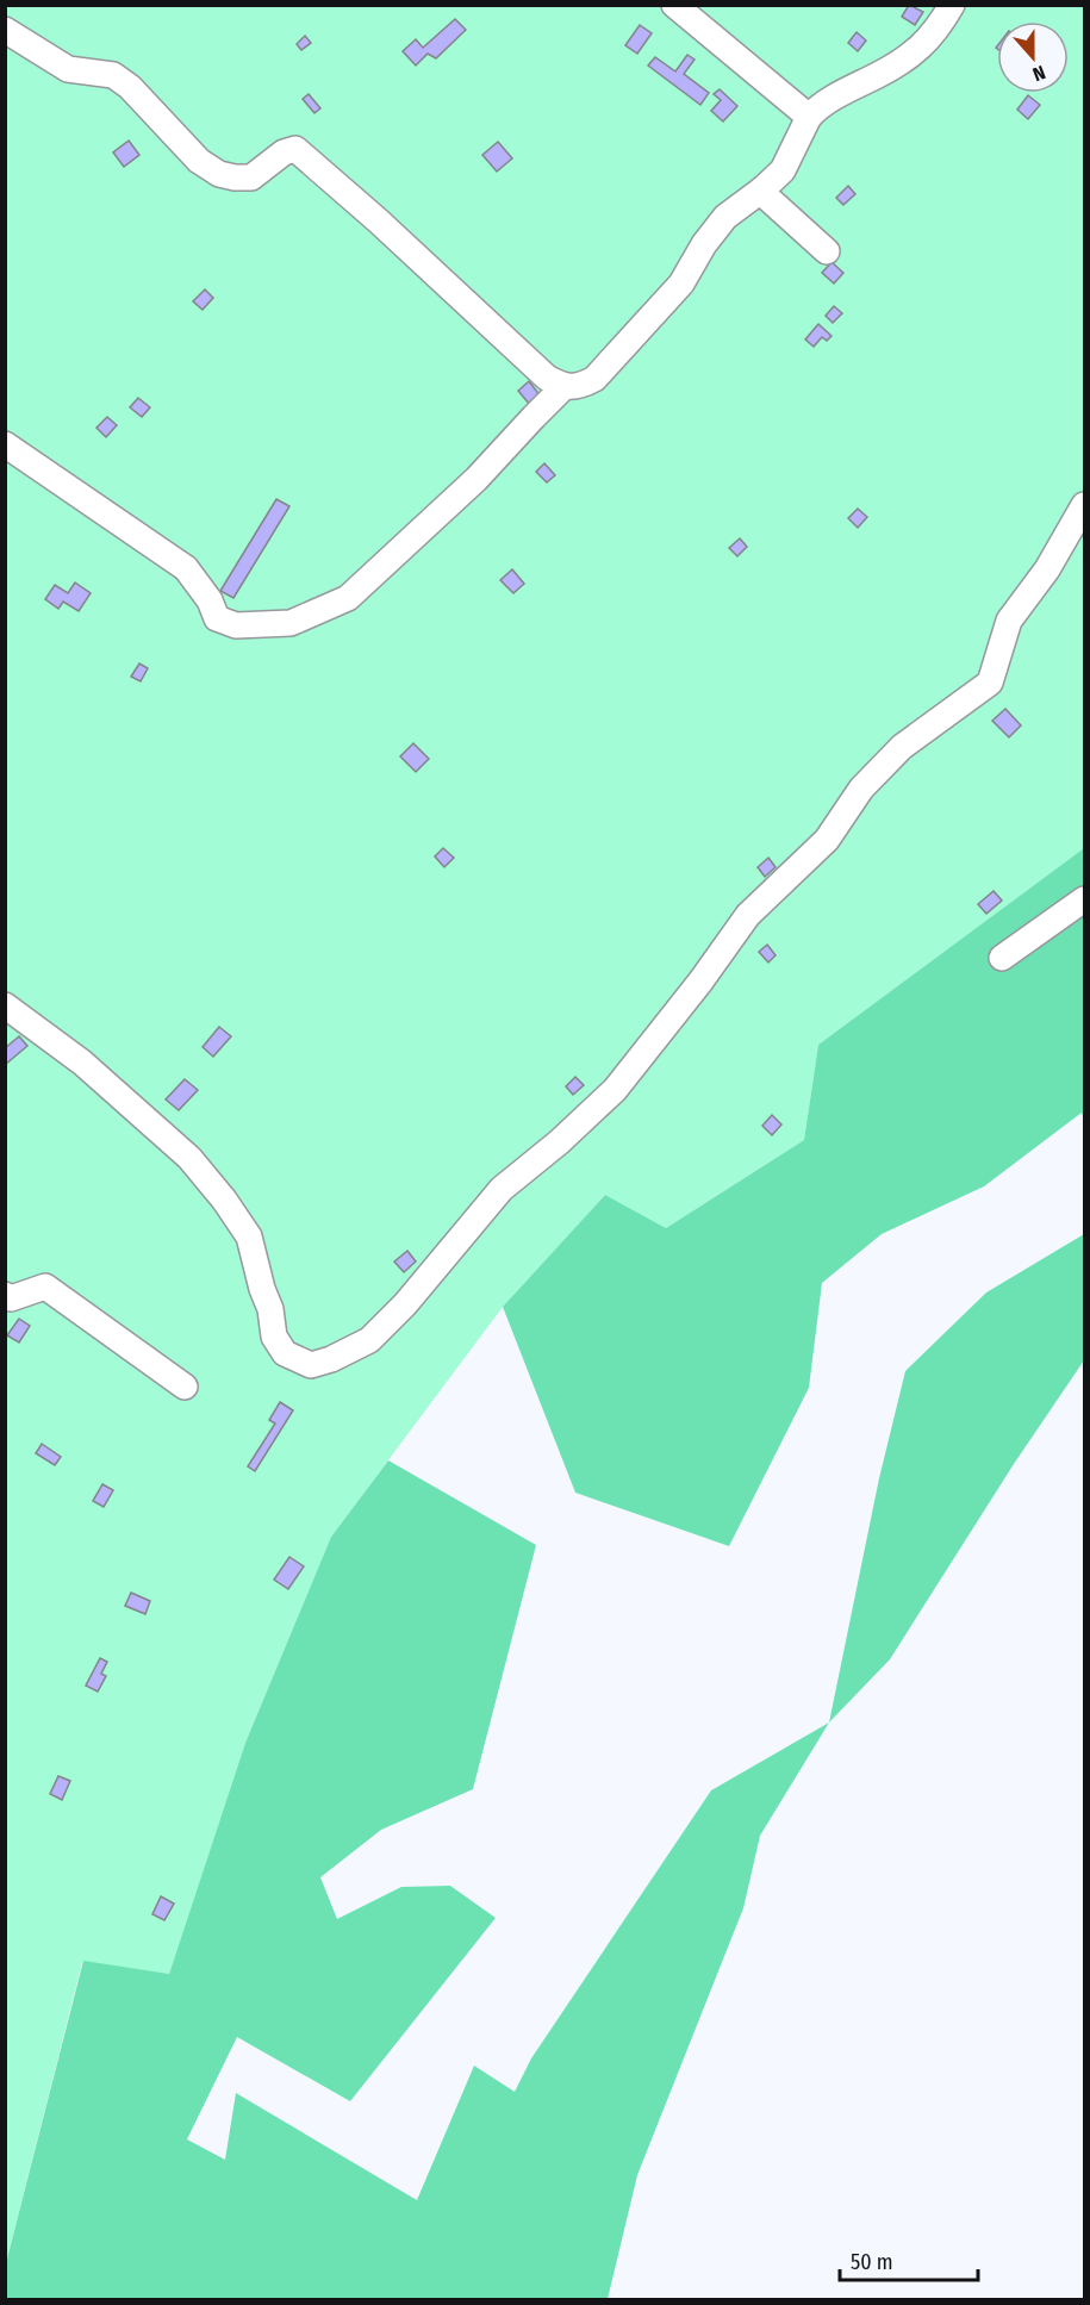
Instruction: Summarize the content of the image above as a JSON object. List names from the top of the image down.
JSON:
{
  "scale_bar": "50 m",
  "north": "bottom"
}
